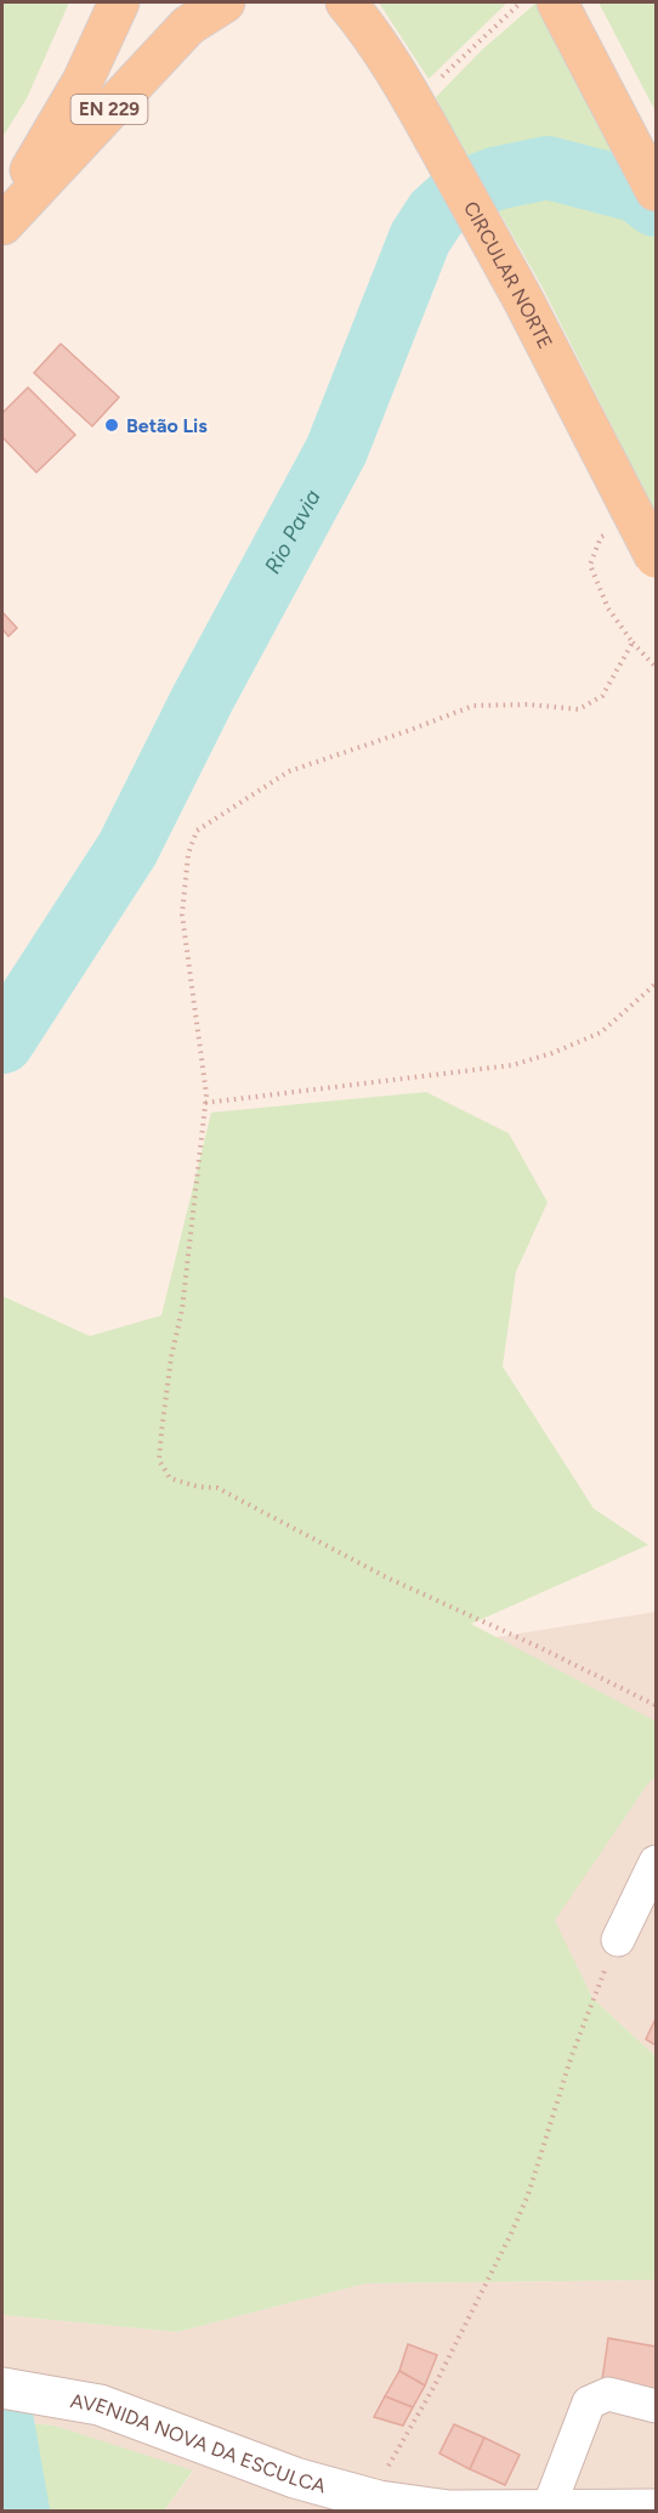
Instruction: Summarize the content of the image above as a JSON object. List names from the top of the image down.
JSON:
{
  "streets": {
    "main road": ["EN 229", "CIRCULAR NORTE"],
    "street": ["AVENIDA NOVA DA ESCULCA"]
  },
  "water": ["Rio Pavia"],
  "places": ["Betão Lis"]
}
